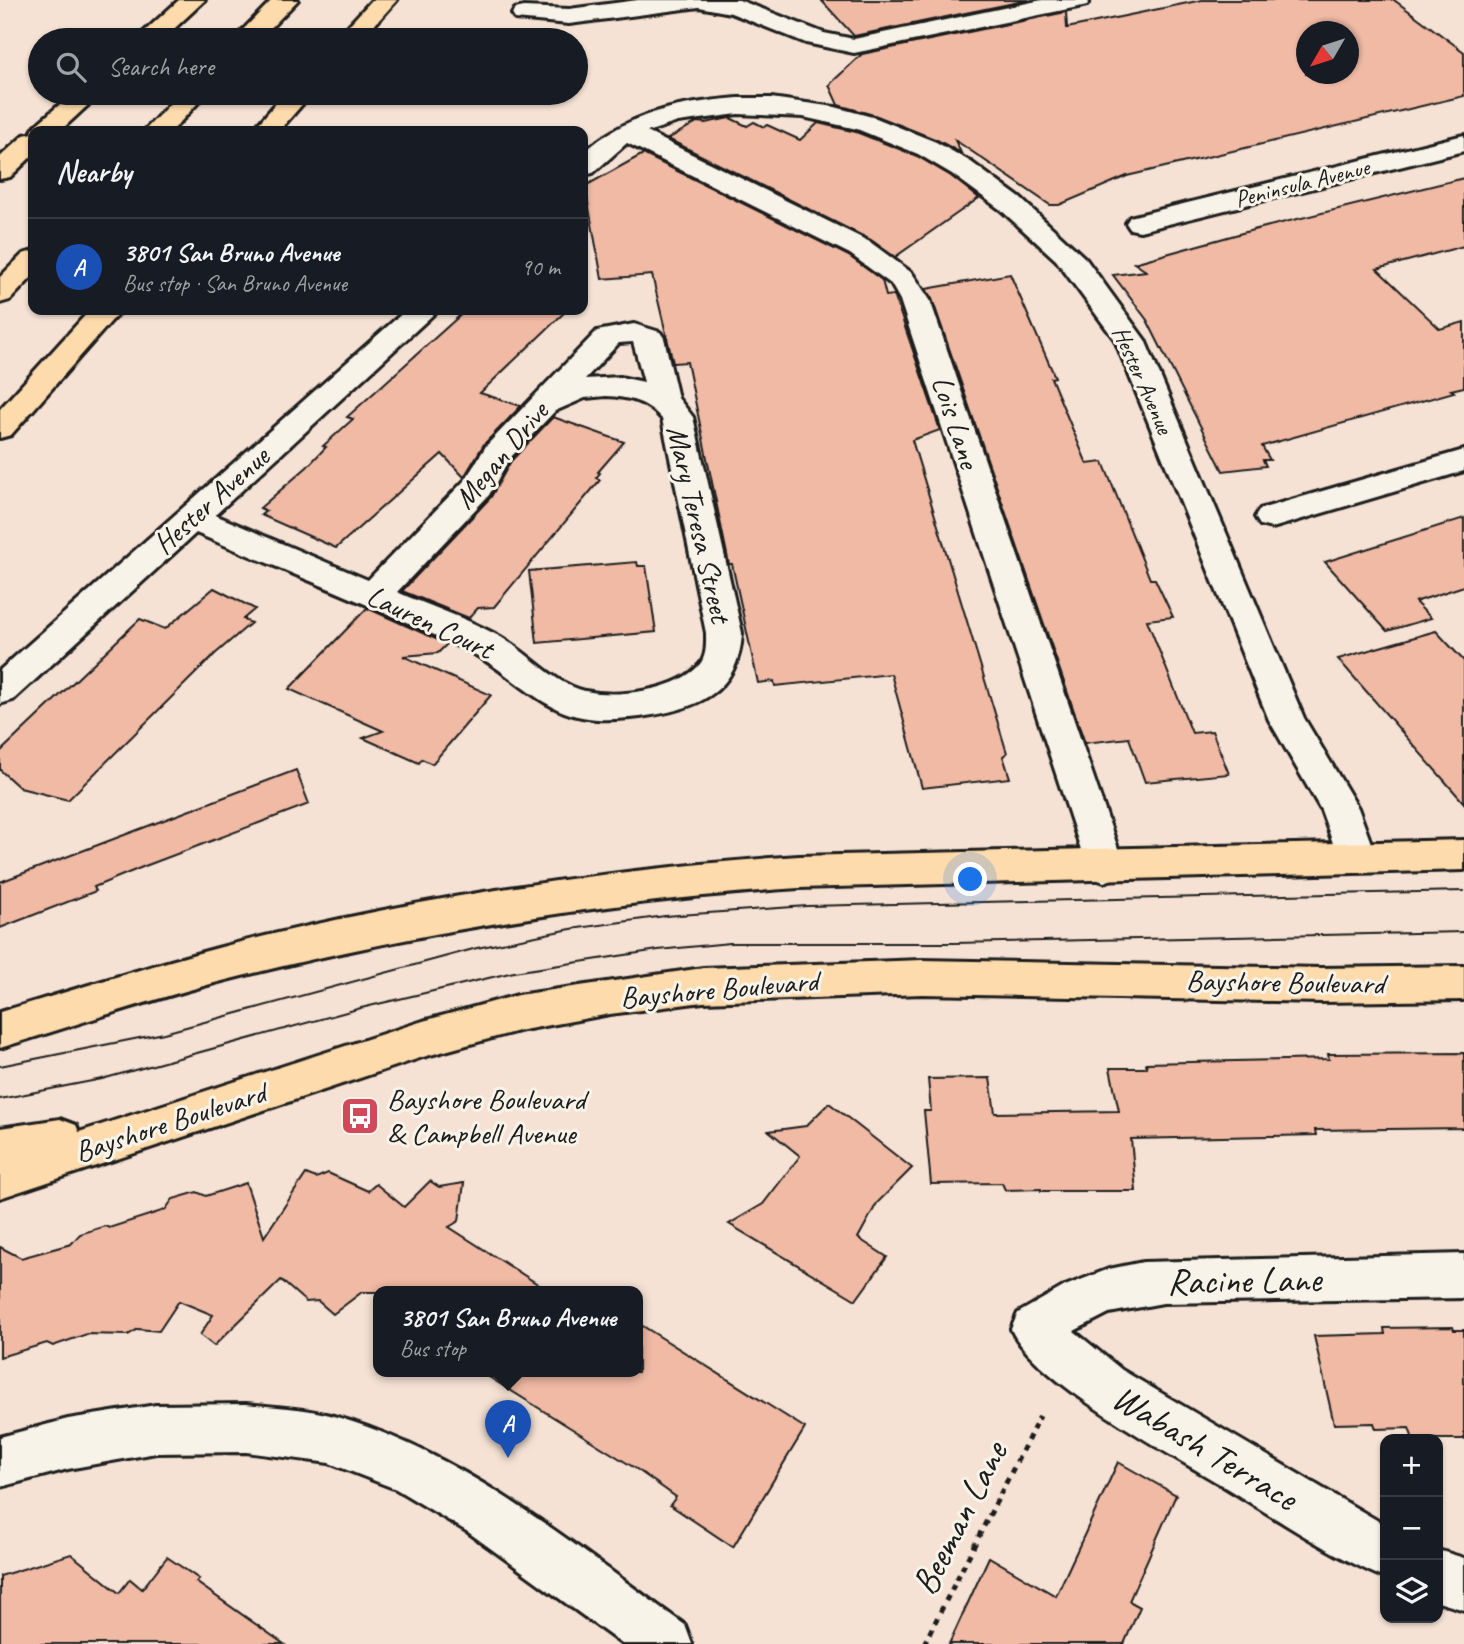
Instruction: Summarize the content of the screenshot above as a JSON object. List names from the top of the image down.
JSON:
{
  "streets": {
    "main road": ["Bayshore Boulevard"],
    "street": [
      "Peninsula Avenue",
      "Hester Avenue",
      "Lois Lane",
      "Megan Drive",
      "Mary Teresa Street",
      "Lauren Court",
      "Racine Lane",
      "Wabash Terrace"
    ],
    "path": ["Beeman Lane"]
  },
  "crossings": [
    ["Hester Avenue", "Lois Lane"],
    ["Hester Avenue", "Lauren Court"],
    ["Megan Drive", "Mary Teresa Street"],
    ["Megan Drive", "Lauren Court"],
    ["Mary Teresa Street", "Lauren Court"],
    ["Racine Lane", "Wabash Terrace"]
  ],
  "places": {
    "bus stop": ["Bayshore Boulevard & Campbell Avenue"]
  },
  "north": "bottom left",
  "page": {
    "search": "Search here",
    "heading": "Nearby",
    "list": [
      {
        "mark": "A",
        "name": "3801 San Bruno Avenue",
        "note": "Bus stop · San Bruno Avenue",
        "value": "90 m"
      }
    ],
    "popup": ["3801 San Bruno Avenue", "Bus stop"],
    "pins": "A",
    "map_buttons": ["+", "−"]
  }
}
